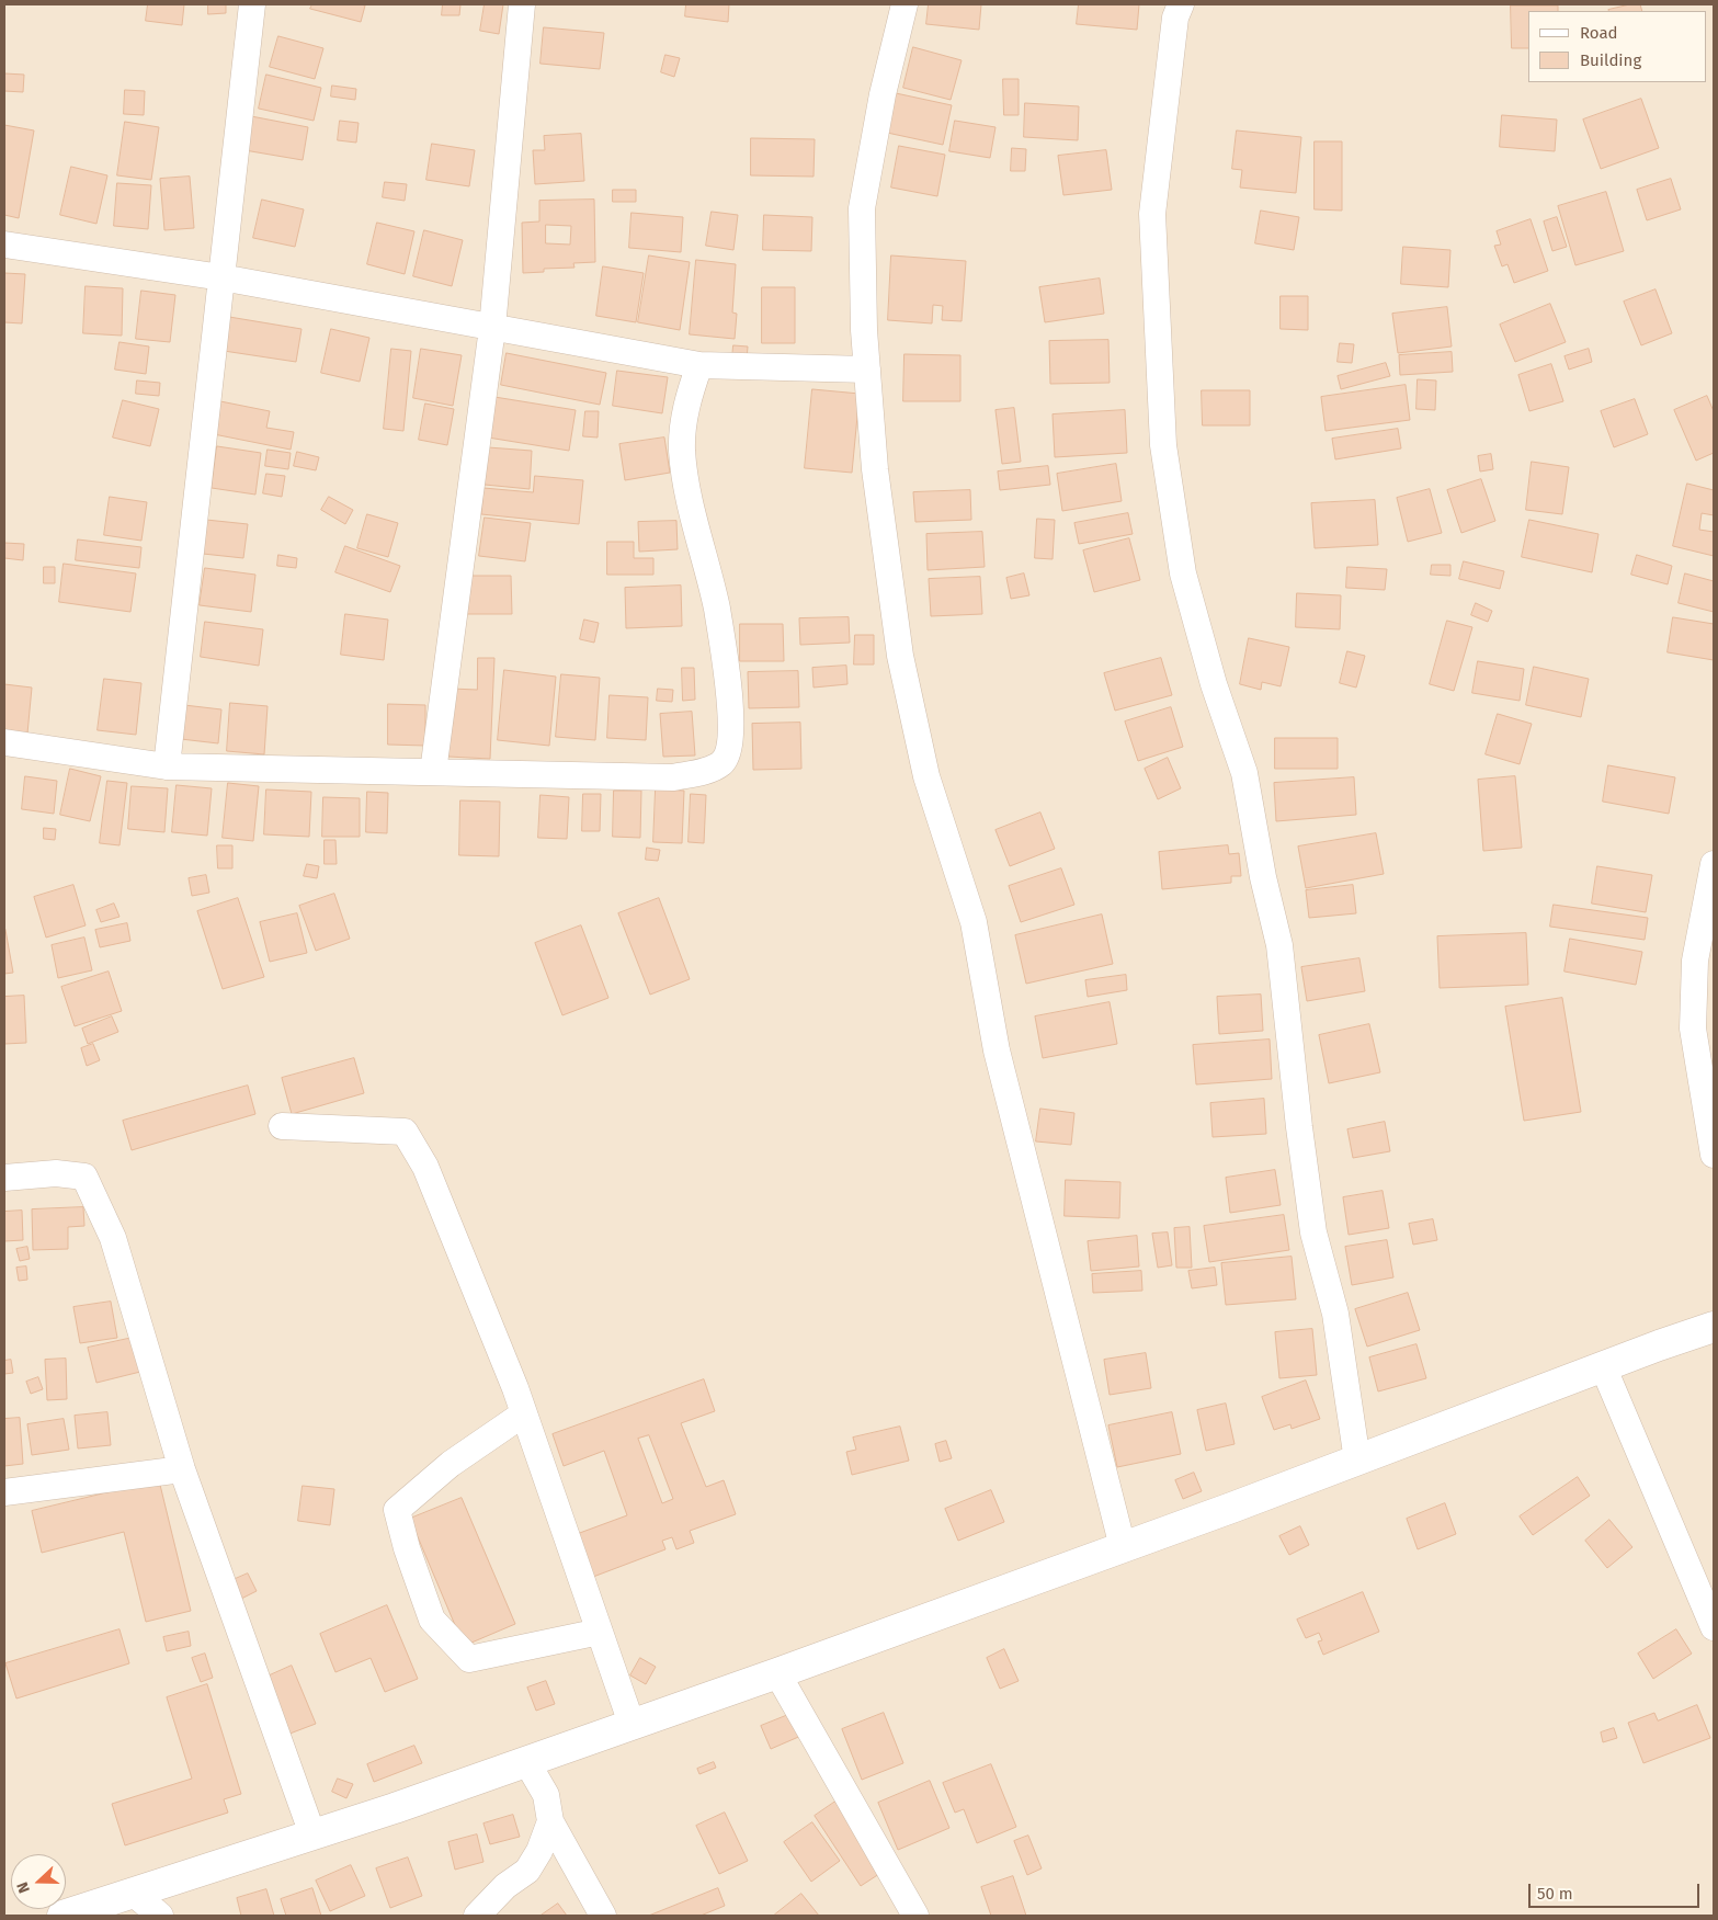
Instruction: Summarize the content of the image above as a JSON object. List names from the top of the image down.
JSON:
{
  "legend": ["Road", "Building"],
  "scale_bar": "50 m",
  "north": "left"
}
